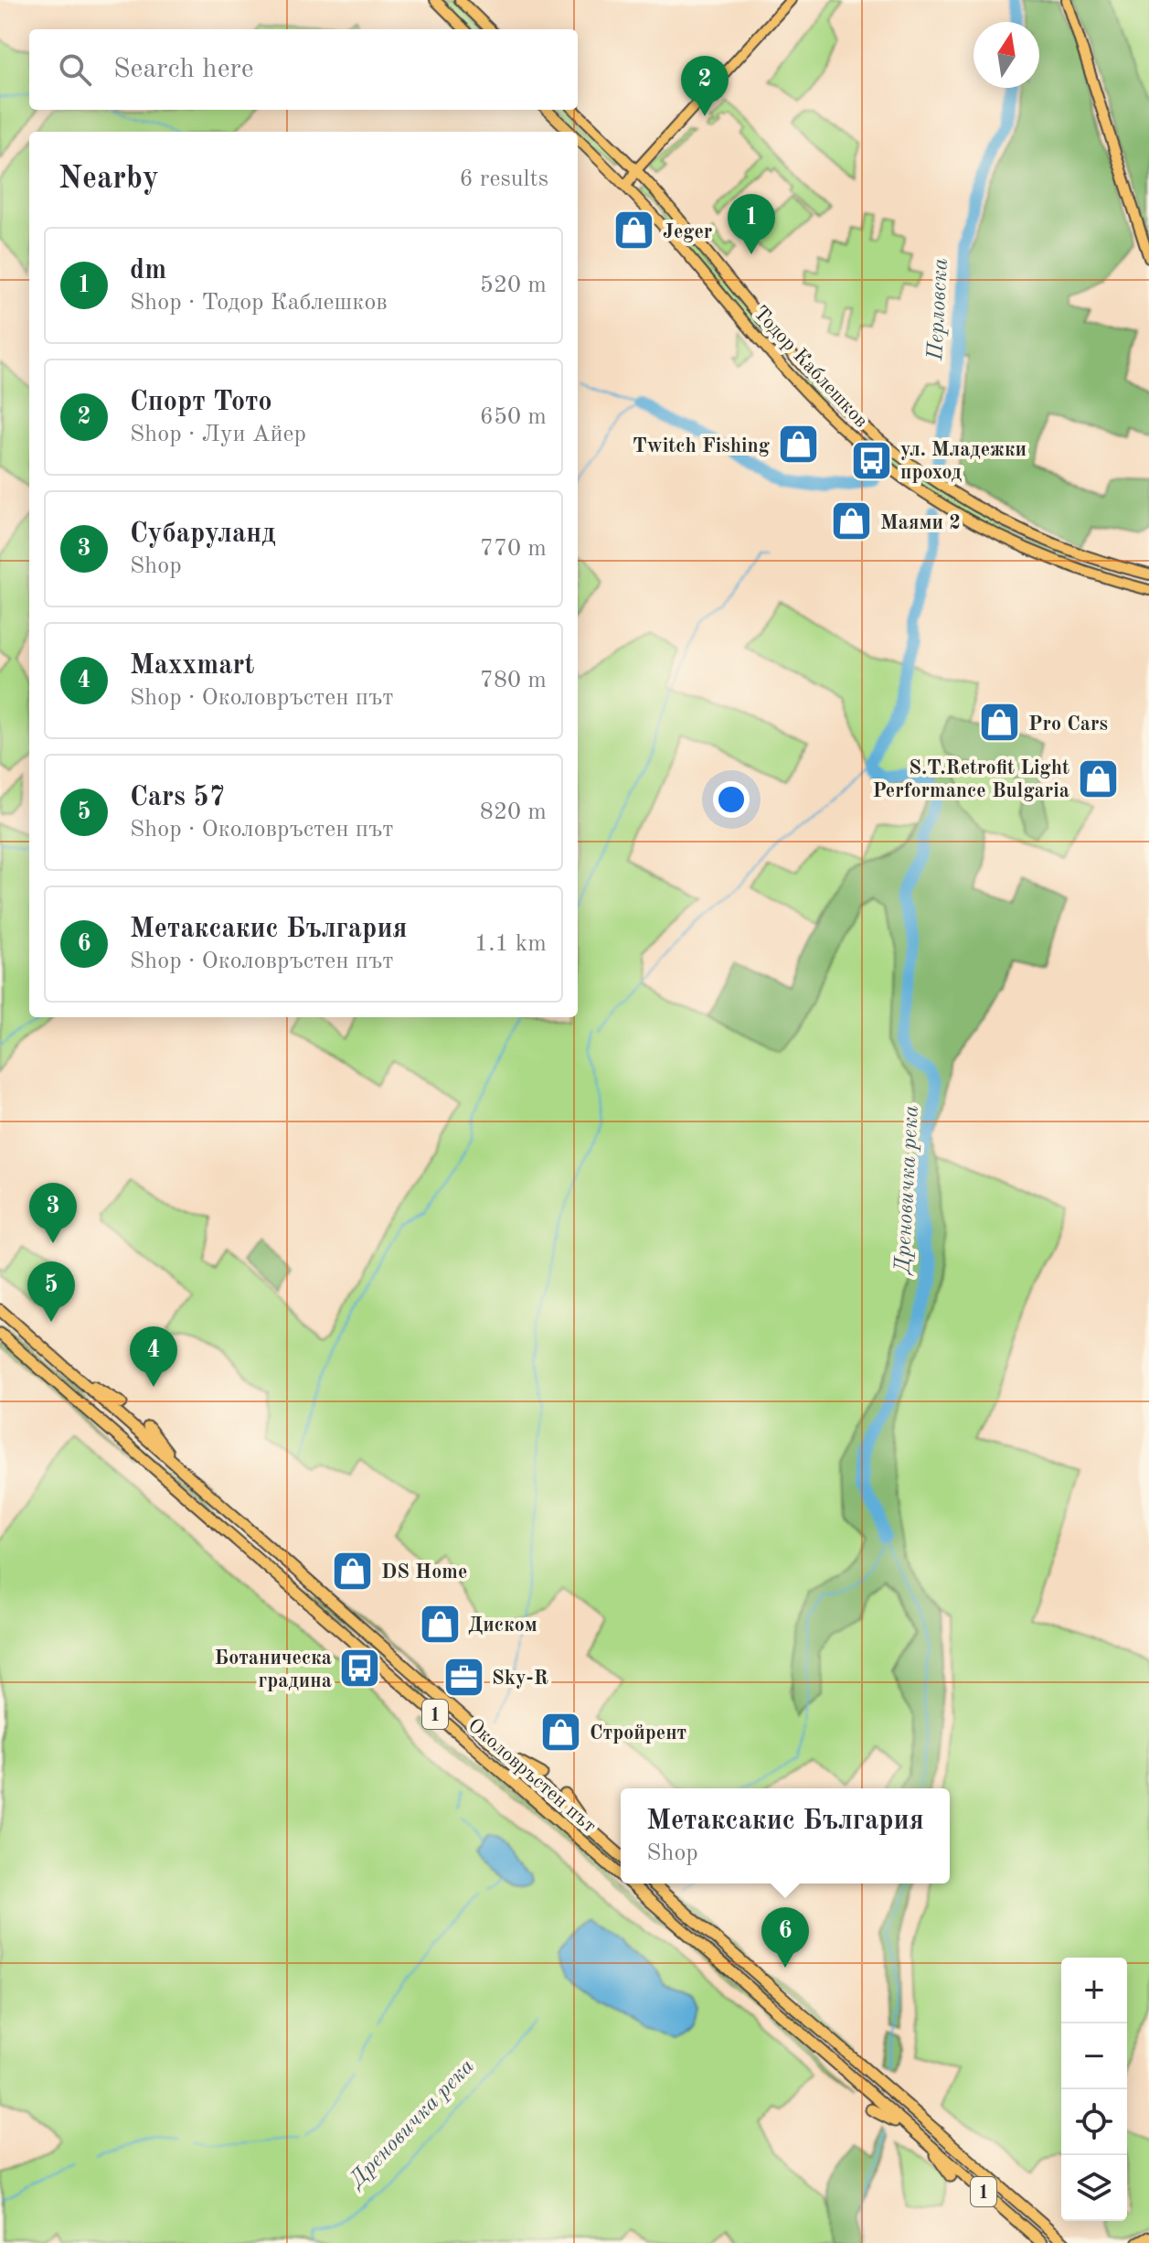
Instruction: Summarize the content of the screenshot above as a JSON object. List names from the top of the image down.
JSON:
{
  "streets": {
    "highway": ["1", "Околовръстен път"],
    "main road": ["Тодор Каблешков"]
  },
  "water": ["Перловска", "Дреновичка река"],
  "places": {
    "shop": [
      "Jeger",
      "Twitch Fishing",
      "Маями 2",
      "Pro Cars",
      "S.T.Retrofit Light Performance Bulgaria",
      "DS Home",
      "Диском",
      "Стройрент"
    ],
    "bus stop": ["ул. Младежки проход", "Ботаническа градина"],
    "office": ["Sky-R"]
  },
  "north": "top",
  "page": {
    "search": "Search here",
    "pins": [
      "2",
      "1",
      "3",
      "5",
      "4",
      "6"
    ],
    "heading": ["Nearby", "6 results"],
    "list": [
      {
        "mark": "1",
        "name": "dm",
        "note": "Shop · Тодор Каблешков",
        "value": "520 m"
      },
      {
        "mark": "2",
        "name": "Спорт Тото",
        "note": "Shop · Луи Айер",
        "value": "650 m"
      },
      {
        "mark": "3",
        "name": "Субаруланд",
        "note": "Shop",
        "value": "770 m"
      },
      {
        "mark": "4",
        "name": "Maxxmart",
        "note": "Shop · Околовръстен път",
        "value": "780 m"
      },
      {
        "mark": "5",
        "name": "Cars 57",
        "note": "Shop · Околовръстен път",
        "value": "820 m"
      },
      {
        "mark": "6",
        "name": "Метаксакис България",
        "note": "Shop · Околовръстен път",
        "value": "1.1 km"
      }
    ],
    "popup": ["Метаксакис България", "Shop"],
    "map_buttons": ["+", "−"]
  }
}
